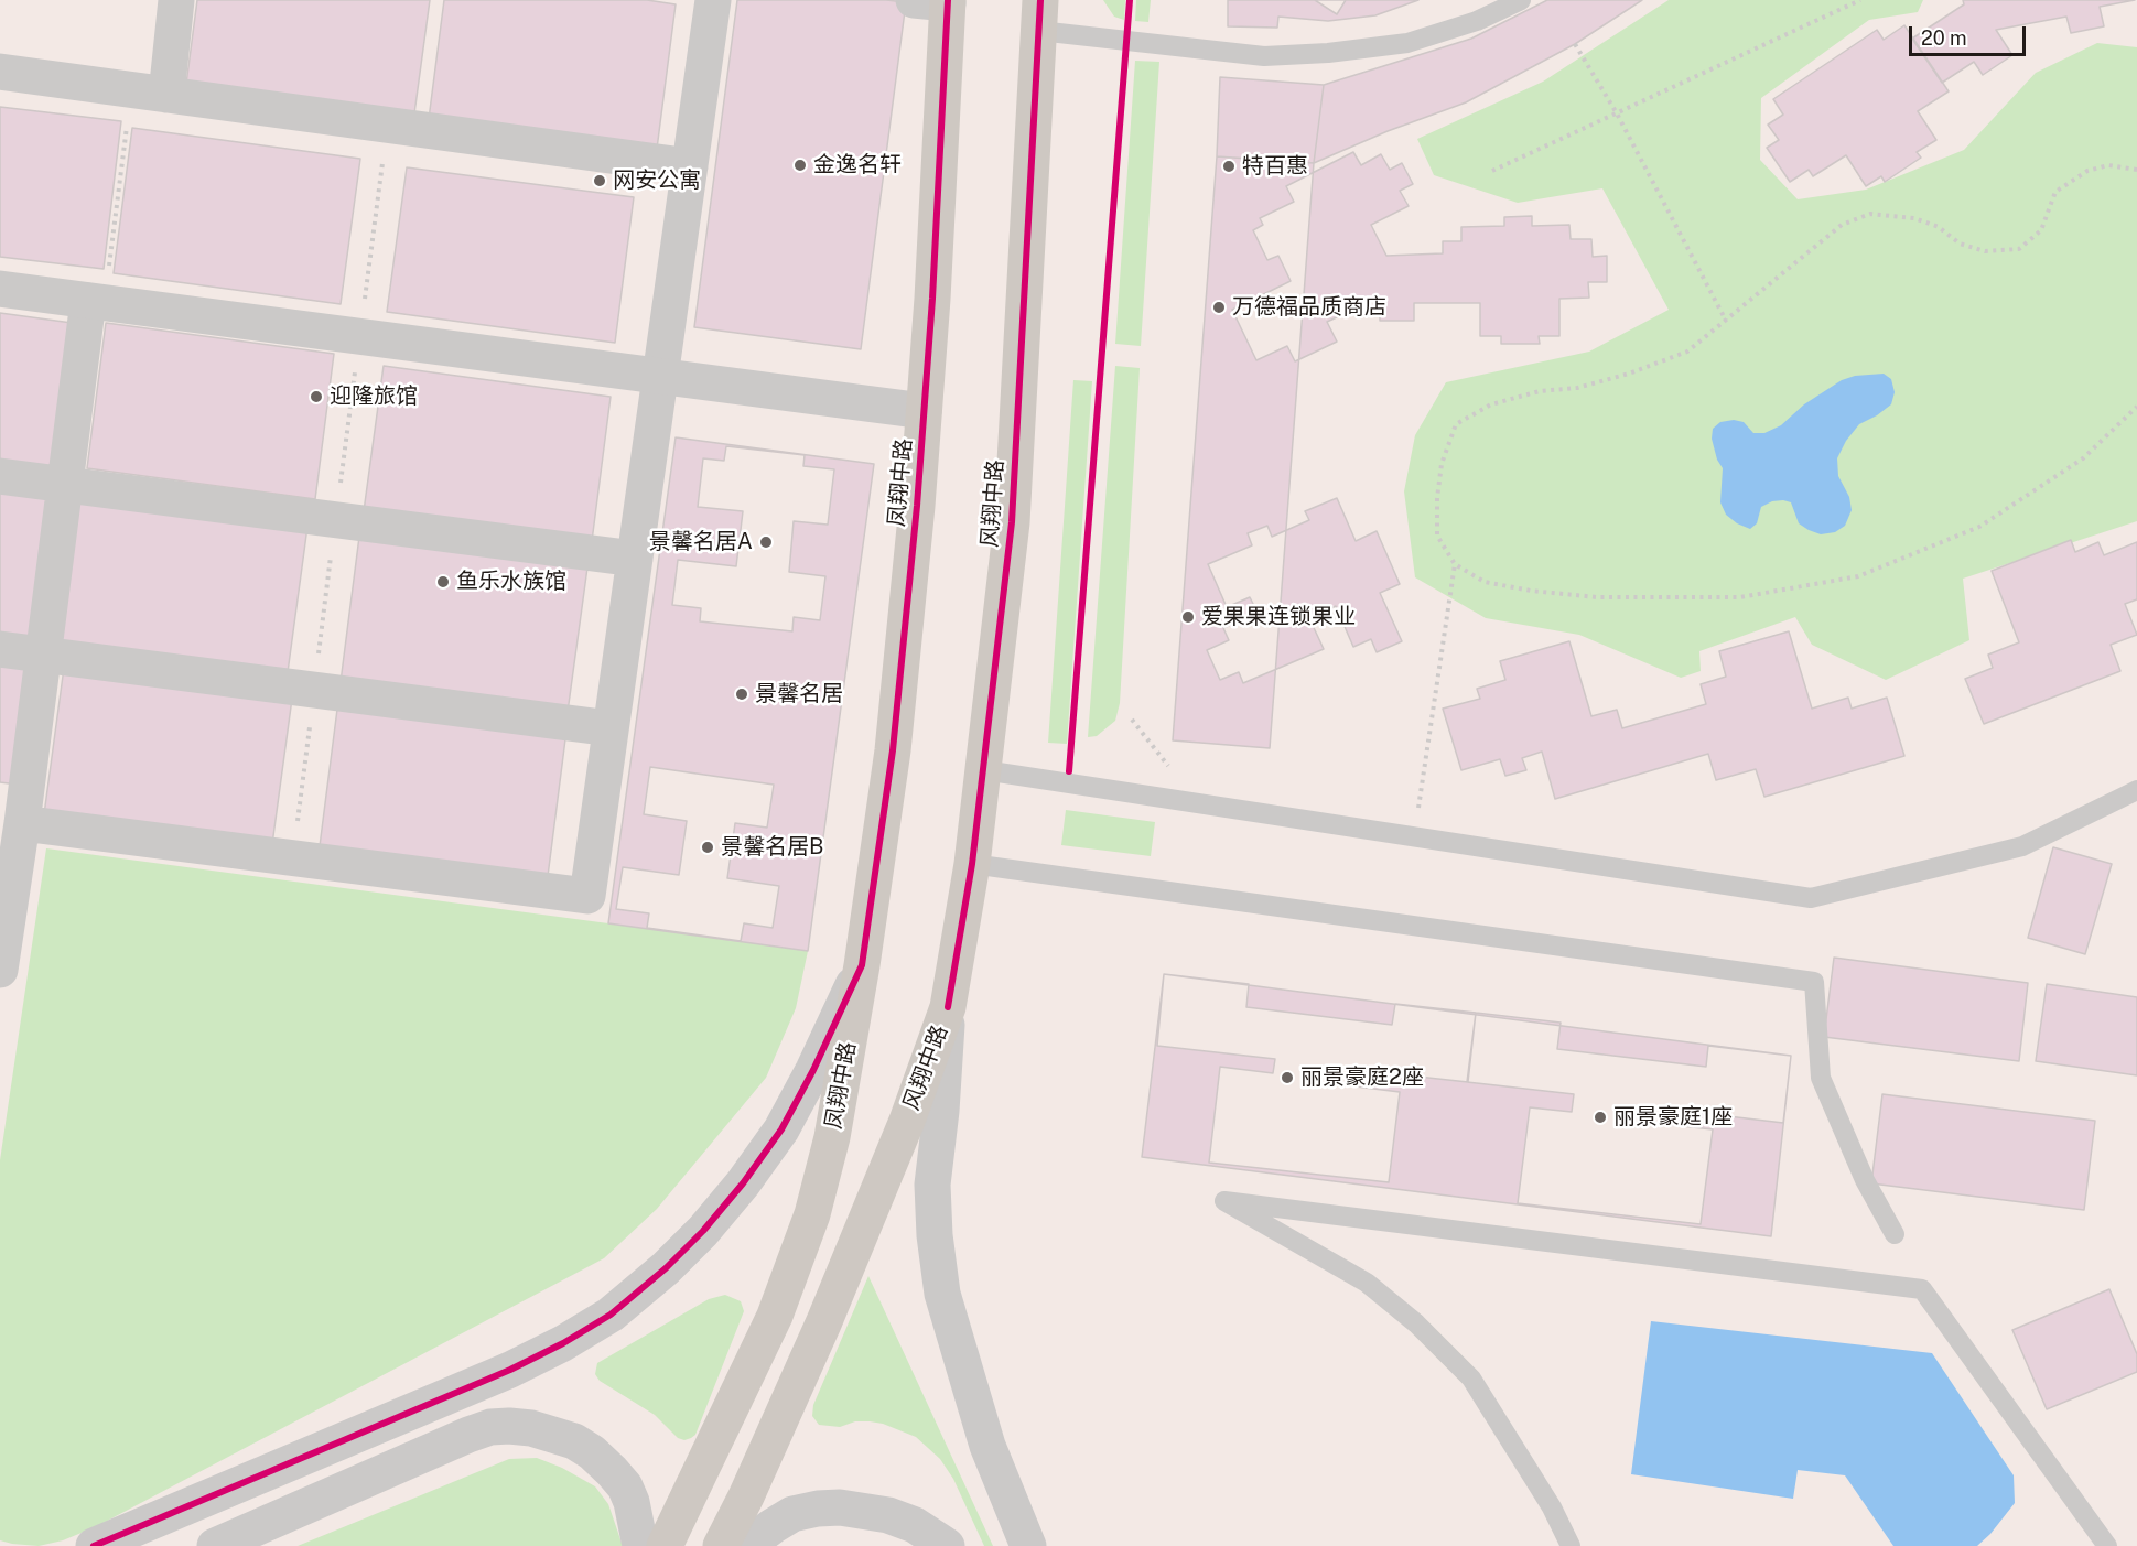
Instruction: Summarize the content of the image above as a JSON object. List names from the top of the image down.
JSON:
{
  "streets": {
    "main road": ["凤翔中路", "风翔中路"]
  },
  "places": [
    "金逸名轩",
    "特百惠",
    "网安公寓",
    "万德福品质商店",
    "迎隆旅馆",
    "景馨名居A",
    "鱼乐水族馆",
    "爱果果连锁果业",
    "景馨名居",
    "景馨名居B",
    "丽景豪庭2座",
    "丽景豪庭1座"
  ],
  "scale_bar": "20 m"
}
